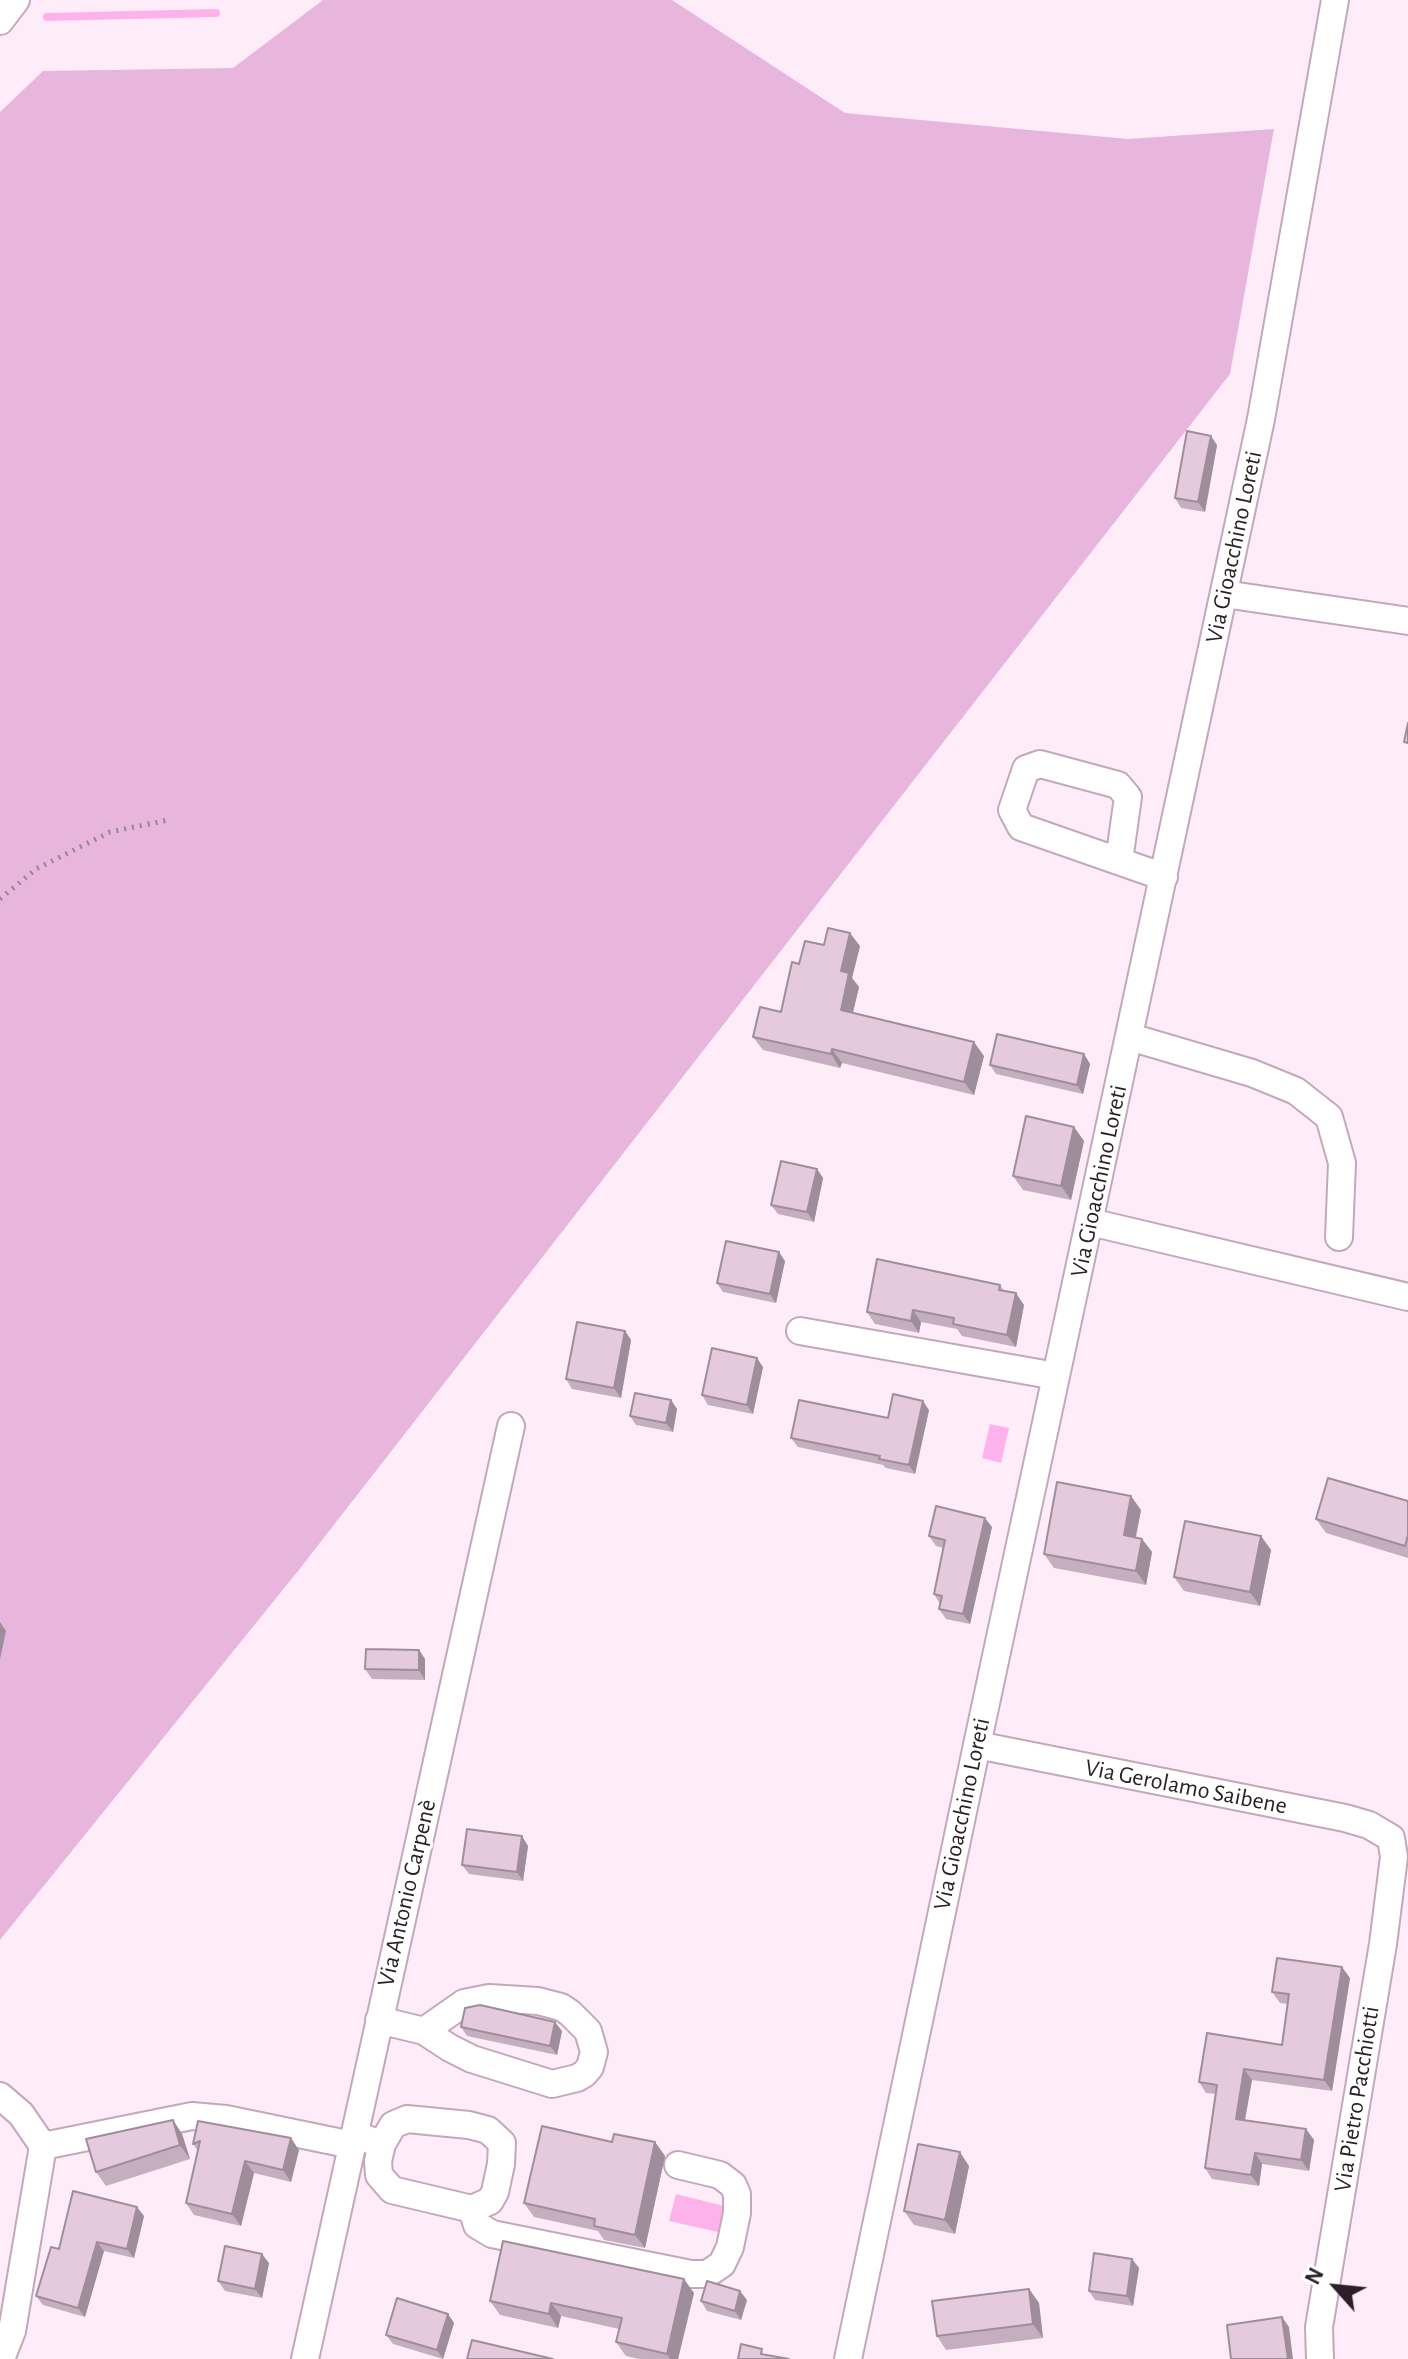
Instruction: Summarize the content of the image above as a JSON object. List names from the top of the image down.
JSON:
{
  "streets": {
    "street": [
      "Via Gioacchino Loreti",
      "Via Gerolamo Saibene",
      "Via Antonio Carpenè",
      "Via Pietro Pacchiotti"
    ]
  },
  "crossings": [
    ["Via Gioacchino Loreti", "Via Gerolamo Saibene"],
    ["Via Gerolamo Saibene", "Via Pietro Pacchiotti"]
  ],
  "north": "top left"
}
